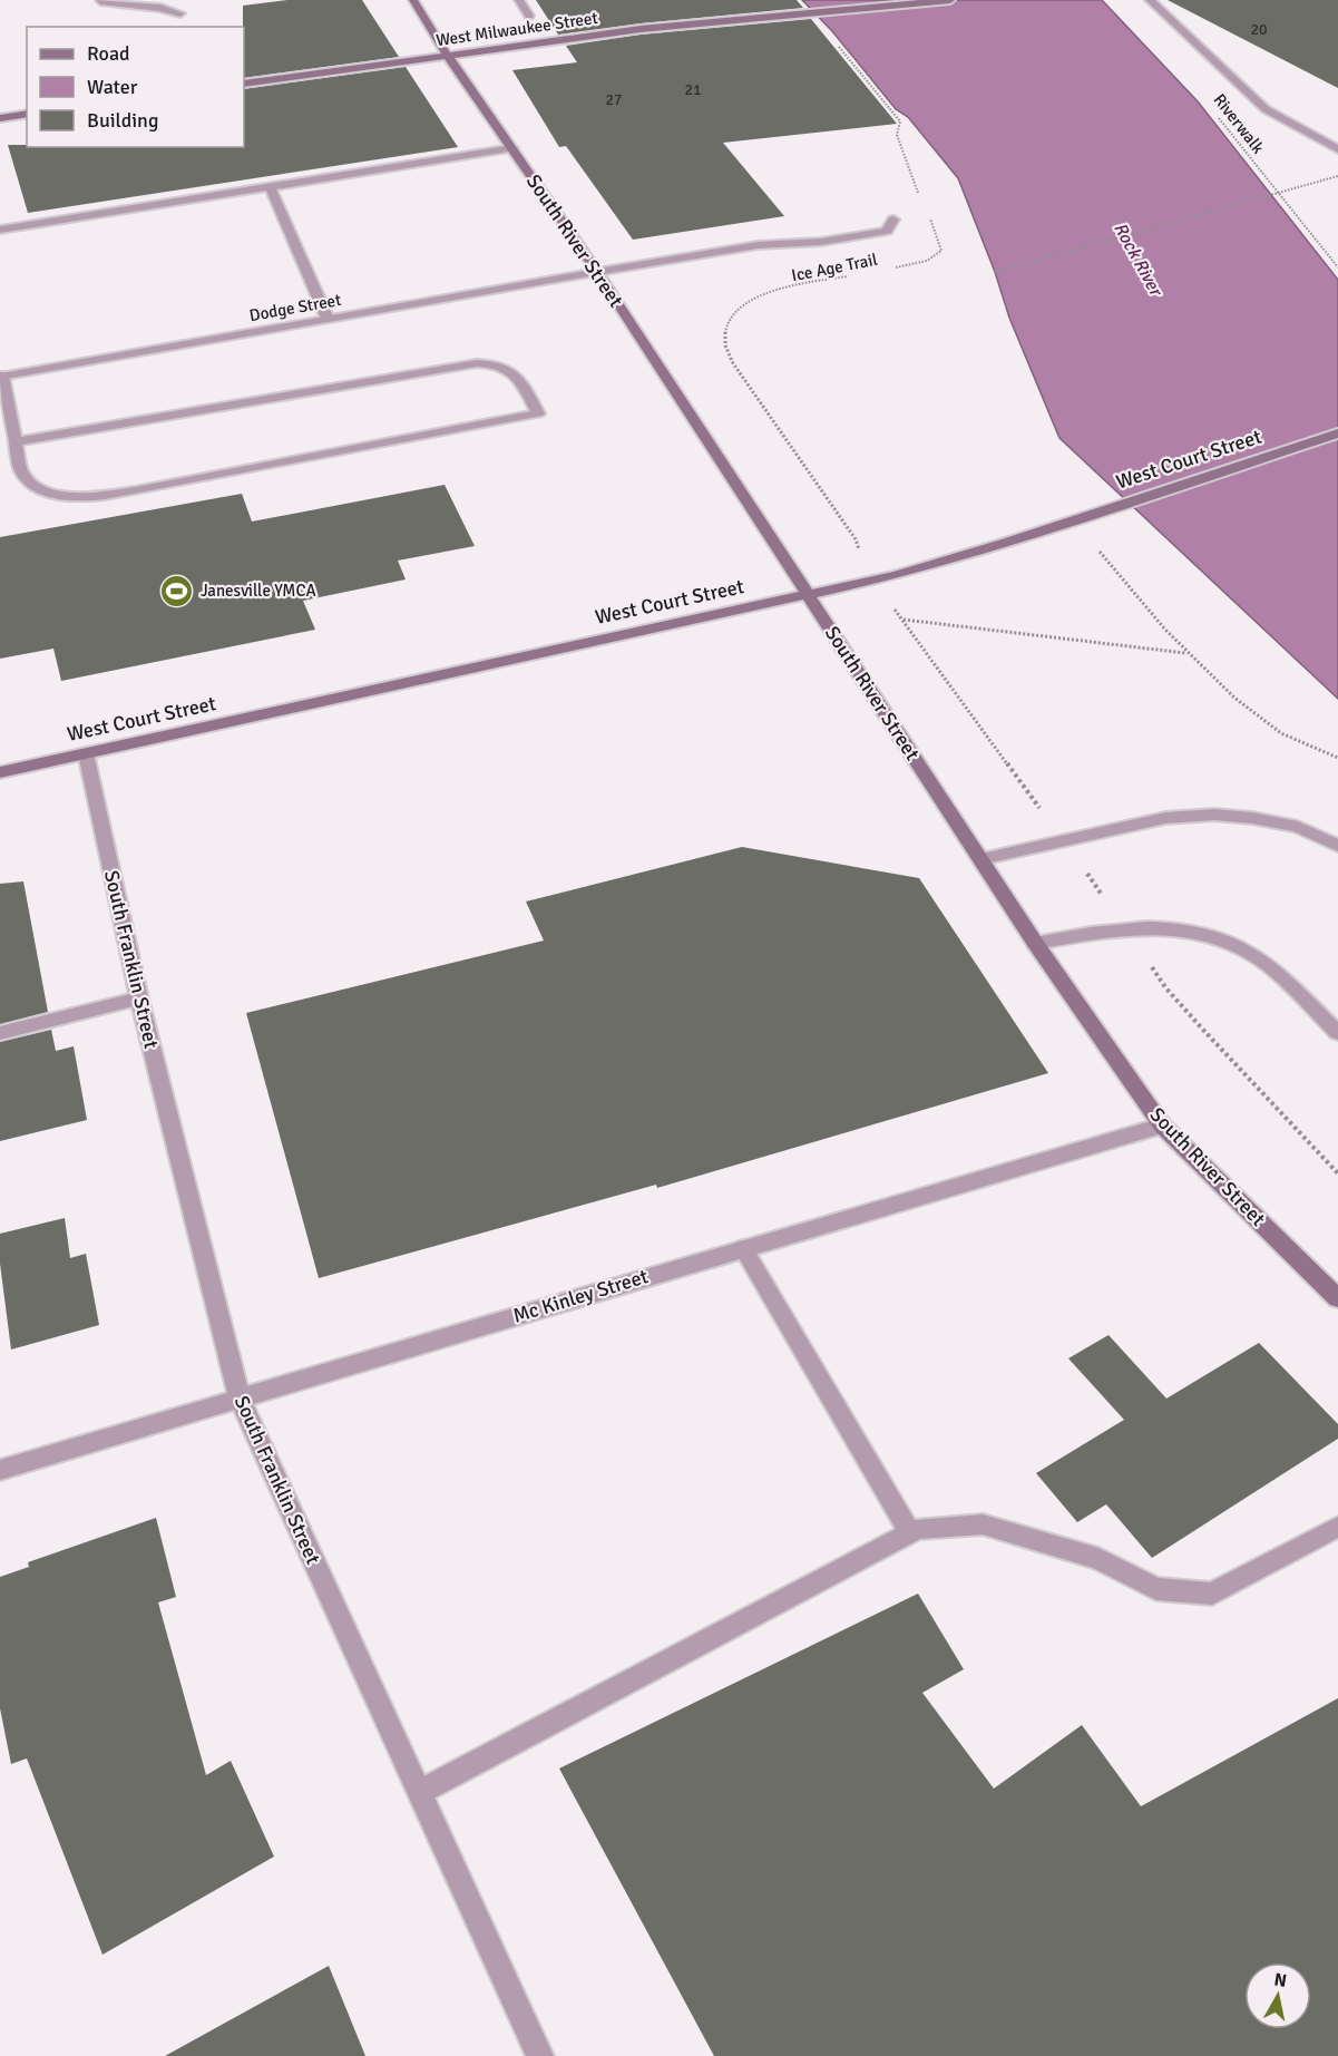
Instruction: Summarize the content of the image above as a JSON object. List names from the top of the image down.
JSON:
{
  "streets": {
    "main road": ["West Milwaukee Street", "South River Street", "West Court Street"],
    "street": ["Dodge Street", "South Franklin Street", "Mc Kinley Street"],
    "path": ["Riverwalk", "Ice Age Trail"]
  },
  "crossings": [
    ["West Milwaukee Street", "South River Street"],
    ["South River Street", "Dodge Street"],
    ["South River Street", "West Court Street"],
    ["South River Street", "Mc Kinley Street"],
    ["Ice Age Trail", "West Court Street"],
    ["West Court Street", "South Franklin Street"],
    ["South Franklin Street", "Mc Kinley Street"]
  ],
  "water": ["Rock River"],
  "places": {
    "sports": ["Janesville YMCA"]
  },
  "house_numbers": ["20", "21", "27"],
  "legend": ["Road", "Water", "Building"],
  "north": "top"
}
